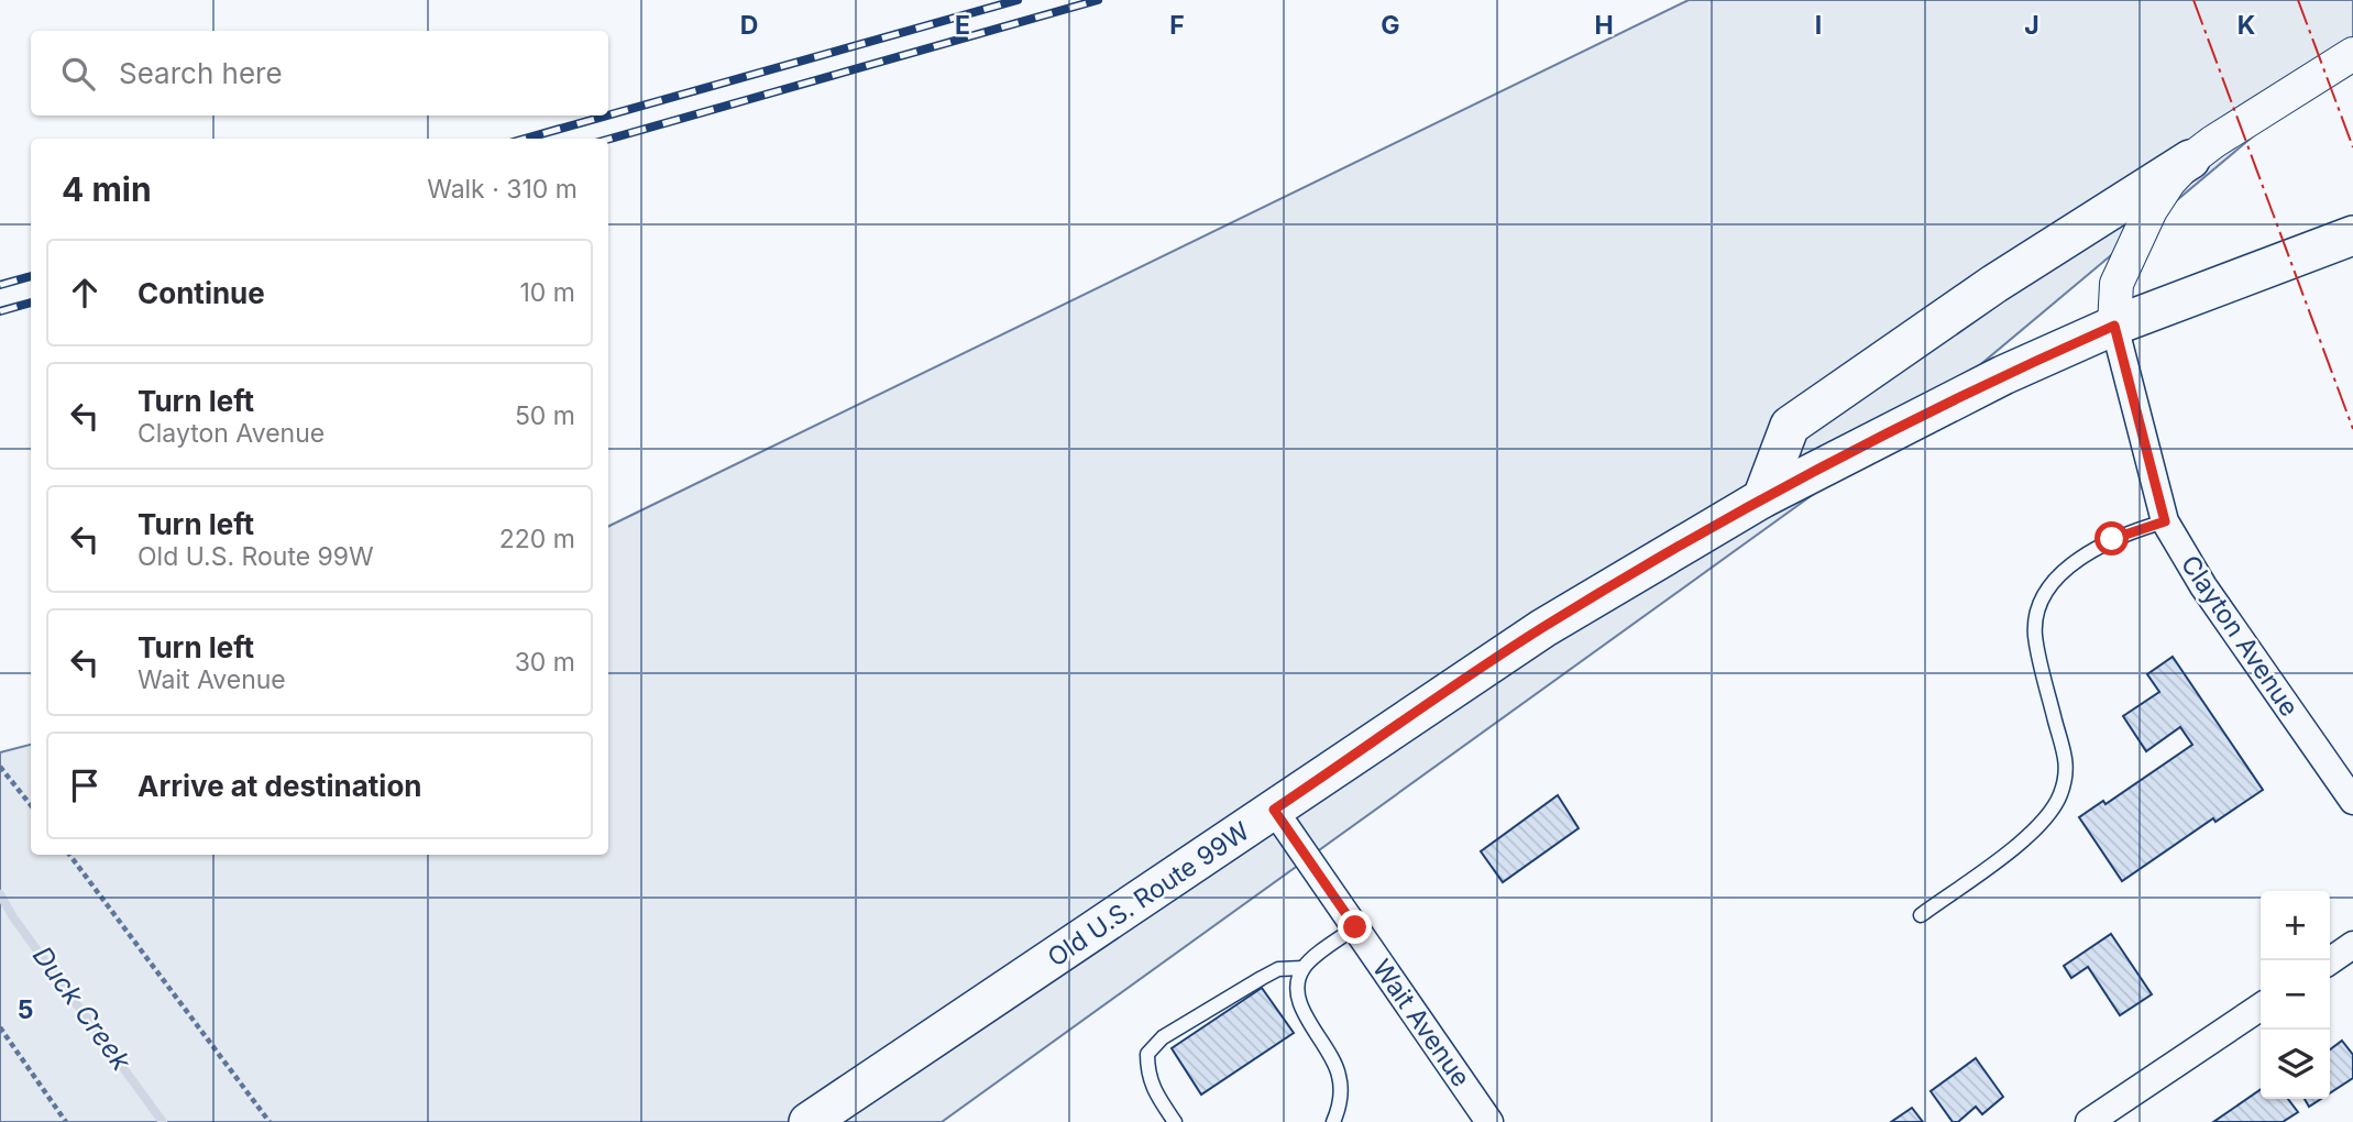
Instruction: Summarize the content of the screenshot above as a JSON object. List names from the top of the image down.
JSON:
{
  "streets": {
    "main road": ["Old U.S. Route 99W"],
    "street": ["Clayton Avenue", "Wait Avenue"]
  },
  "crossings": [
    ["Clayton Avenue", "Old U.S. Route 99W"],
    ["Old U.S. Route 99W", "Wait Avenue"]
  ],
  "water": ["Duck Creek"],
  "page": {
    "search": "Search here",
    "heading": ["4 min", "Walk · 310 m"],
    "list": [
      ["Continue", "10 m"],
      ["Turn left", "Clayton Avenue", "50 m"],
      ["Turn left", "Old U.S. Route 99W", "220 m"],
      ["Turn left", "Wait Avenue", "30 m"],
      "Arrive at destination"
    ],
    "map_buttons": ["+", "−"]
  },
  "grid": {
    "columns": [
      "D",
      "E",
      "F",
      "G",
      "H",
      "I",
      "J",
      "K"
    ],
    "rows": ["5"]
  }
}
